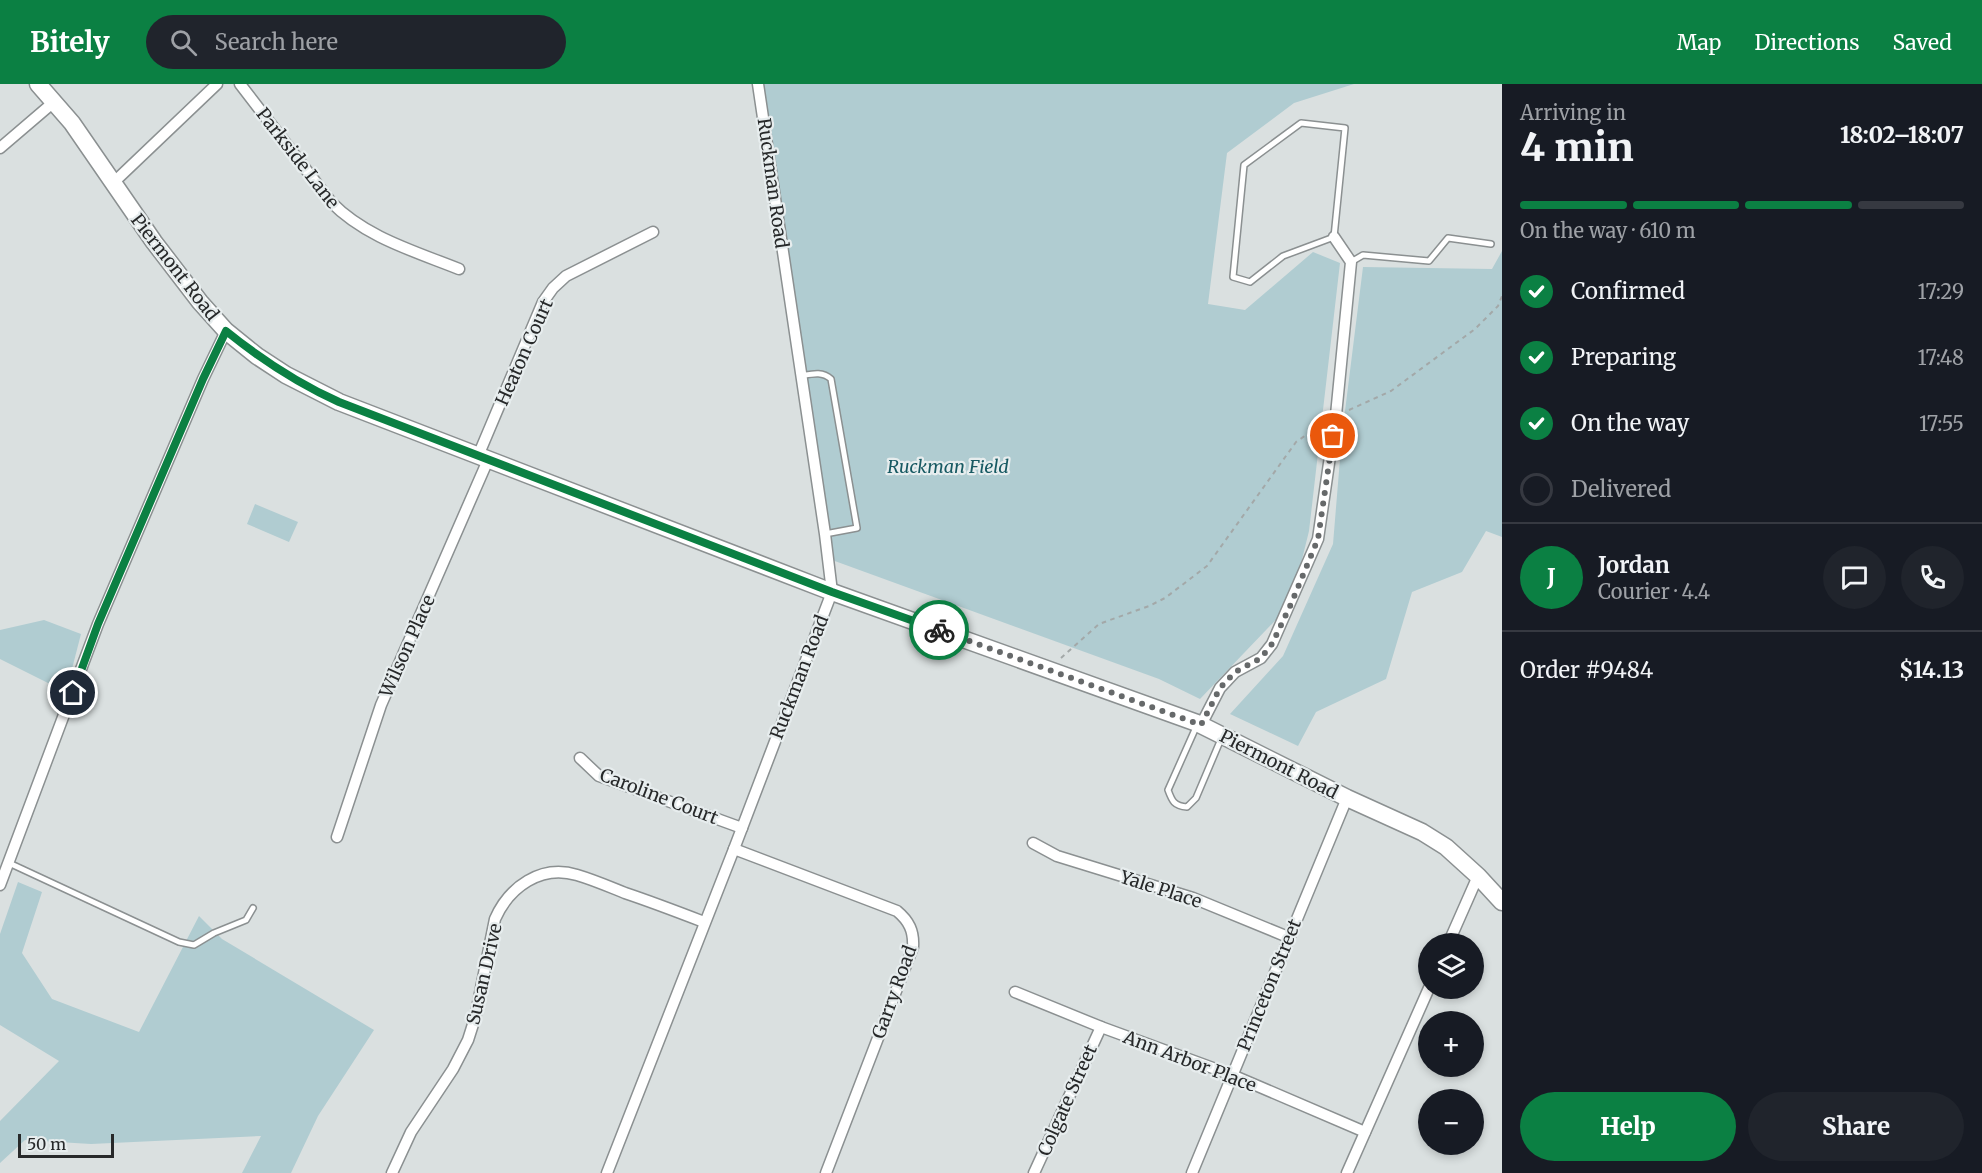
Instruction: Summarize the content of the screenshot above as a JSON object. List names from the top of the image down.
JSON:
{
  "streets": {
    "main road": ["Piermont Road"],
    "street": [
      "Parkside Lane",
      "Ruckman Road",
      "Heaton Court",
      "Wilson Place",
      "Caroline Court",
      "Yale Place",
      "Susan Drive",
      "Princeton Street",
      "Garry Road",
      "Ann Arbor Place",
      "Colgate Street"
    ]
  },
  "crossings": [
    ["Ruckman Road", "Piermont Road"],
    ["Ruckman Road", "Caroline Court"],
    ["Ruckman Road", "Susan Drive"],
    ["Ruckman Road", "Garry Road"],
    ["Piermont Road", "Heaton Court"],
    ["Piermont Road", "Wilson Place"],
    ["Piermont Road", "Princeton Street"],
    ["Heaton Court", "Wilson Place"],
    ["Yale Place", "Princeton Street"],
    ["Princeton Street", "Ann Arbor Place"],
    ["Ann Arbor Place", "Colgate Street"]
  ],
  "parks": ["Ruckman Field"],
  "scale_bar": "50 m",
  "page": {
    "header": "Bitely",
    "search": "Search here",
    "nav": ["Map", "Directions", "Saved"],
    "heading": ["4 min", "Arriving in", "18:02–18:07"],
    "panel": [
      "Jordan",
      "Courier · 4.4",
      "Order #9484",
      "$14.13"
    ],
    "bar": "On the way · 610 m",
    "list": [
      ["Confirmed", "17:29"],
      ["Preparing", "17:48"],
      ["On the way", "17:55"],
      "Delivered"
    ],
    "round": "J",
    "map_buttons": ["+", "−"],
    "buttons": ["Help", "Share"],
    "scale": "50 m"
  }
}
